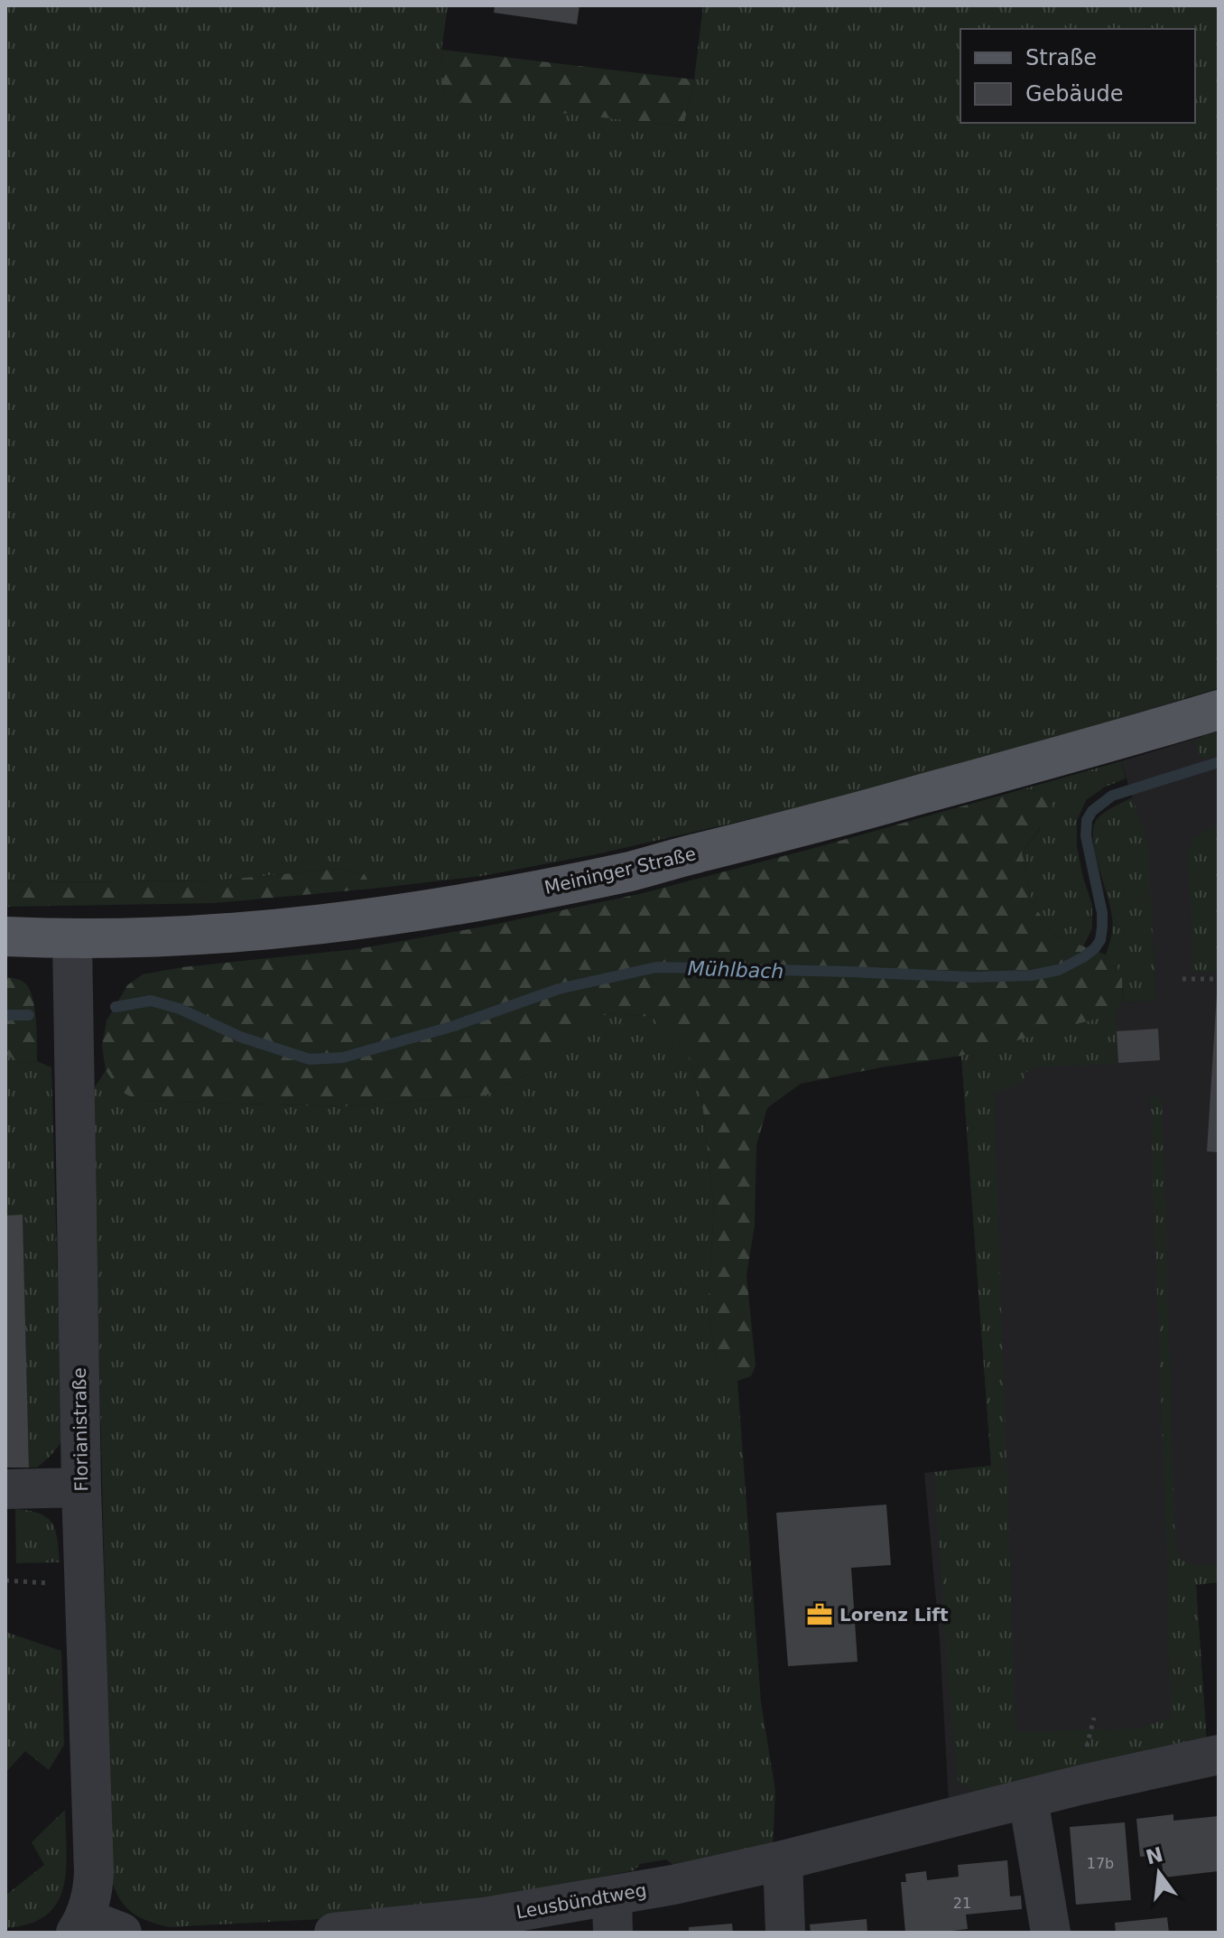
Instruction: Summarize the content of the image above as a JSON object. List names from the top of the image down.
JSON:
{
  "streets": {
    "main road": ["Meininger Straße"],
    "street": ["Florianistraße", "Leusbündtweg"]
  },
  "crossings": [
    ["Meininger Straße", "Florianistraße"]
  ],
  "water": ["Mühlbach"],
  "places": {
    "office": ["Lorenz Lift"]
  },
  "house_numbers": ["17b", "21"],
  "legend": ["Straße", "Gebäude"],
  "north": "top"
}
